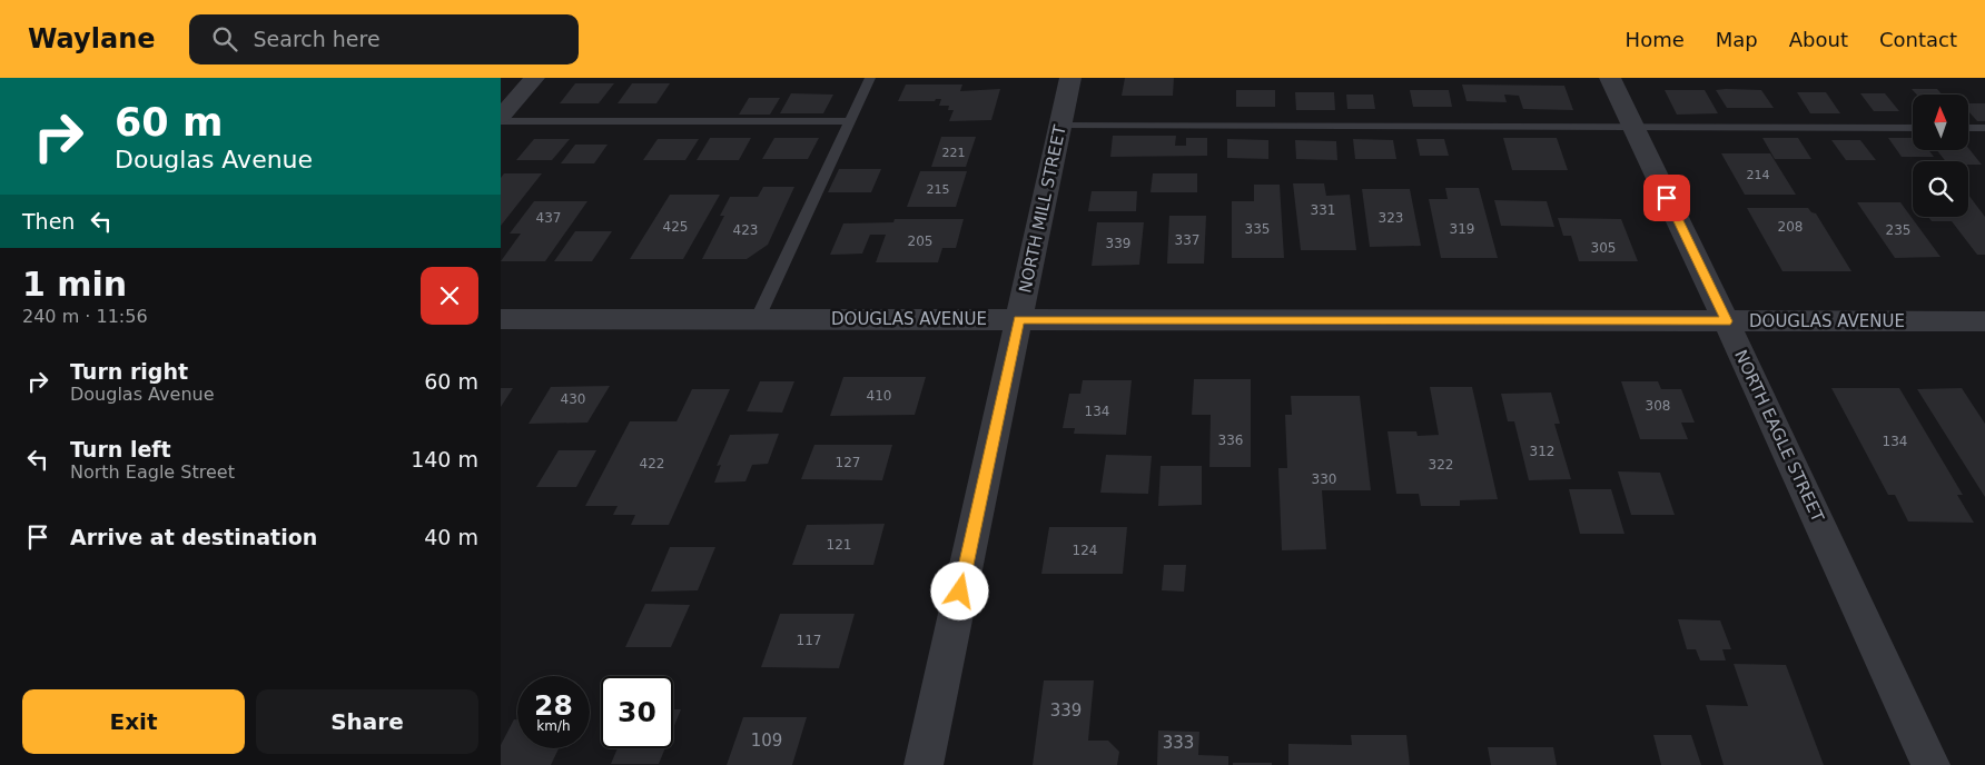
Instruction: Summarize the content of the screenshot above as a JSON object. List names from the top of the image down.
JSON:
{
  "streets": {
    "street": ["NORTH MILL STREET", "DOUGLAS AVENUE", "NORTH EAGLE STREET"]
  },
  "crossings": [
    ["NORTH MILL STREET", "DOUGLAS AVENUE"],
    ["DOUGLAS AVENUE", "NORTH EAGLE STREET"]
  ],
  "house_numbers": [
    "221",
    "214",
    "215",
    "331",
    "437",
    "323",
    "425",
    "208",
    "335",
    "319",
    "423",
    "235",
    "337",
    "205",
    "339",
    "305",
    "410",
    "430",
    "308",
    "134",
    "336",
    "134",
    "312",
    "127",
    "422",
    "322",
    "330",
    "121",
    "124",
    "117",
    "339",
    "109",
    "333"
  ],
  "north": "top",
  "page": {
    "header": "Waylane",
    "search": "Search here",
    "nav": [
      "Home",
      "Map",
      "About",
      "Contact"
    ],
    "turn": ["60 m", "Douglas Avenue"],
    "then": "Then",
    "heading": ["1 min", "240 m · 11:56"],
    "list": [
      {
        "name": "Turn right",
        "note": "Douglas Avenue",
        "value": "60 m"
      },
      {
        "name": "Turn left",
        "note": "North Eagle Street",
        "value": "140 m"
      },
      {
        "name": "Arrive at destination",
        "value": "40 m"
      }
    ],
    "speed": "28 km/h",
    "limit": "30",
    "buttons": ["Exit", "Share"]
  }
}
